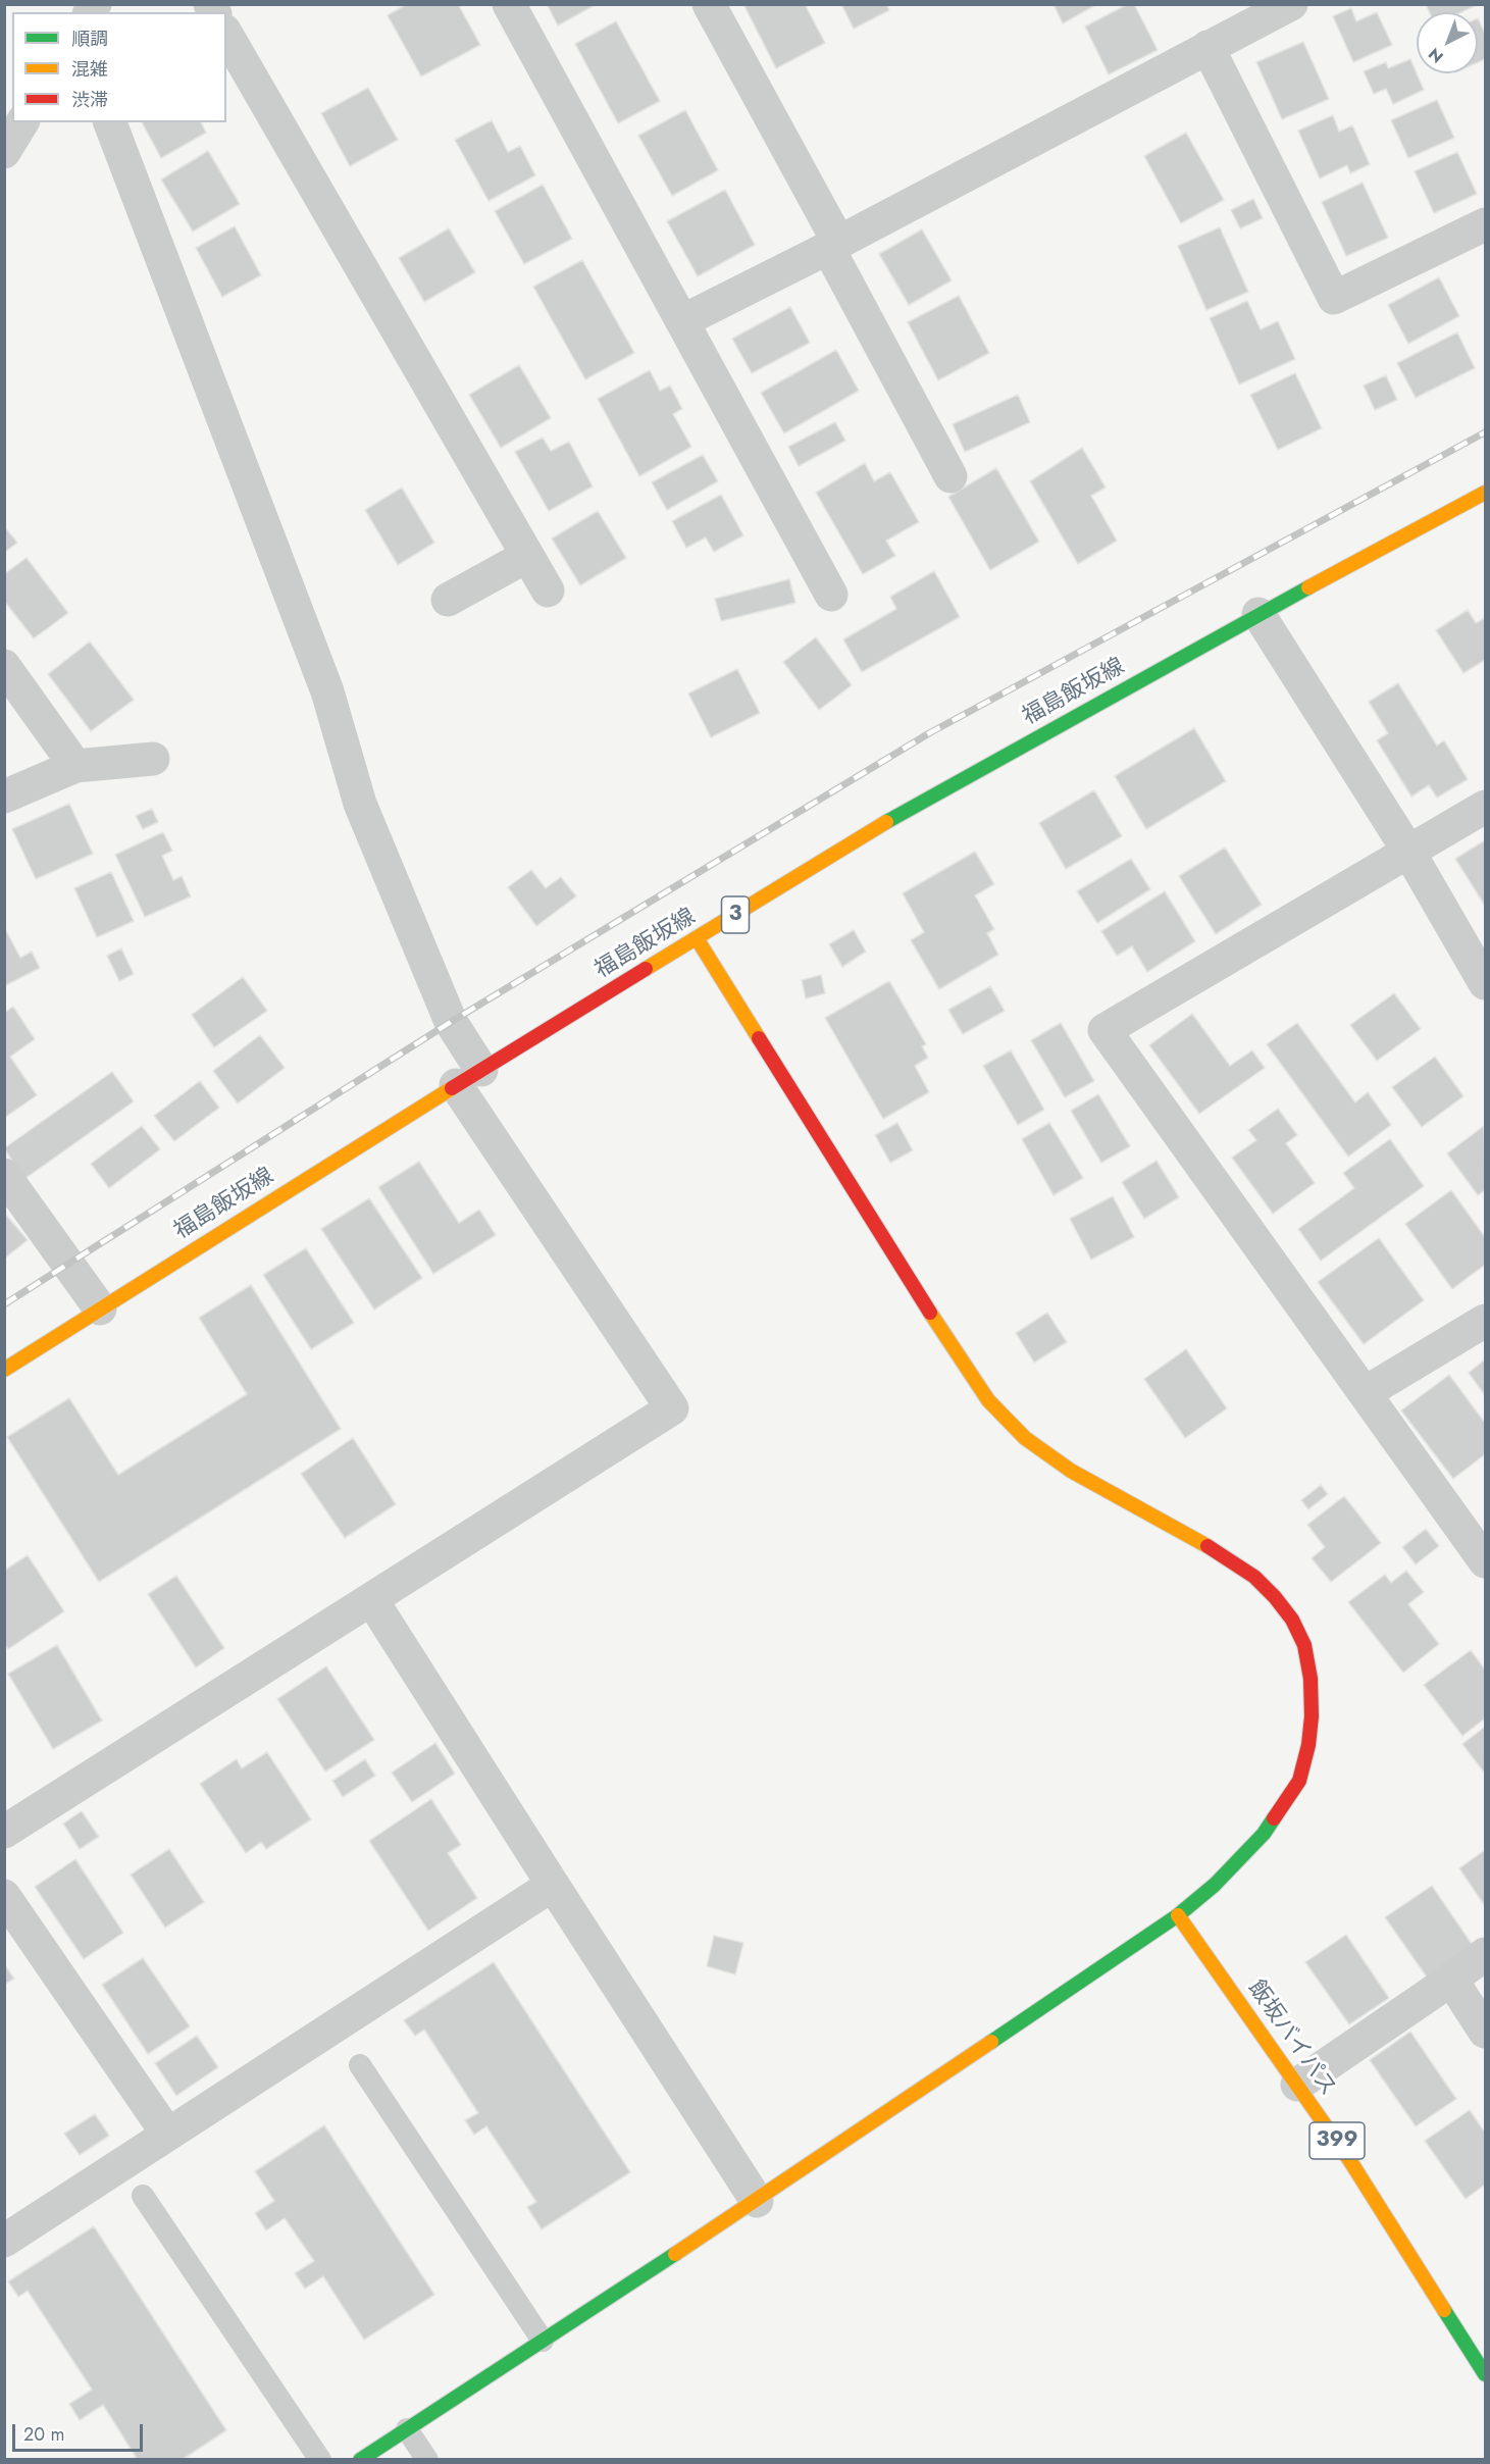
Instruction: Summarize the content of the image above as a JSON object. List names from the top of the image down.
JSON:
{
  "streets": {
    "main road": [
      "福島飯坂線",
      "3",
      "飯坂バイパス",
      "399"
    ]
  },
  "legend": ["順調", "混雑", "渋滞"],
  "scale_bar": "20 m",
  "north": "bottom left"
}
